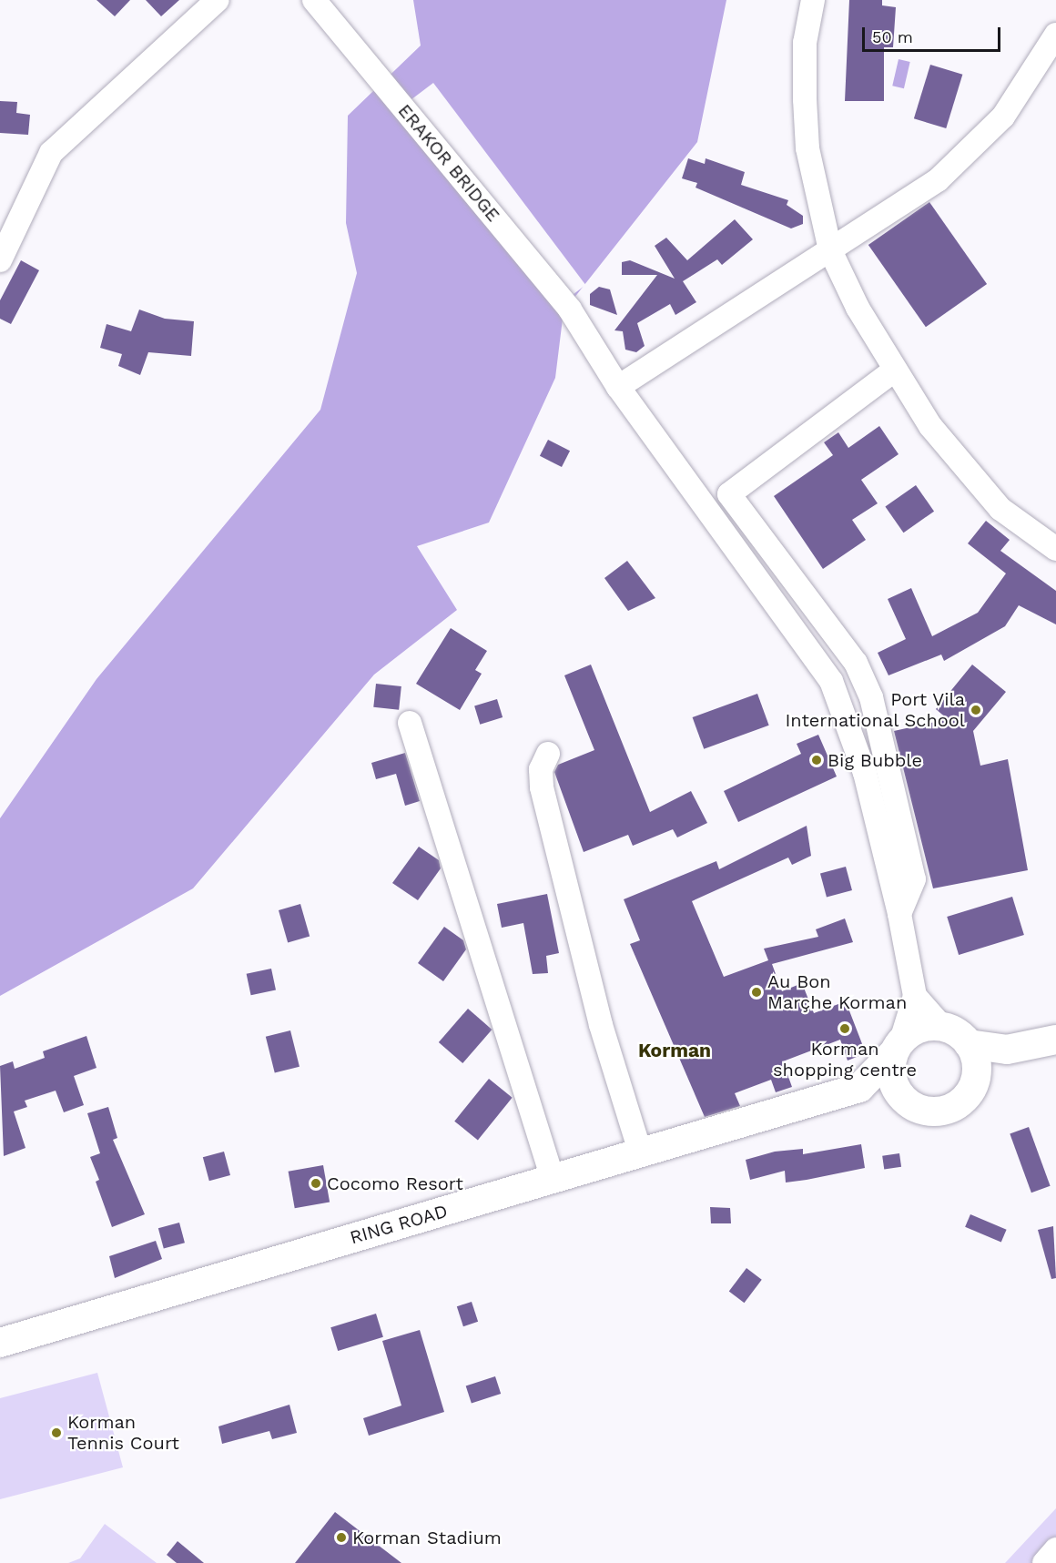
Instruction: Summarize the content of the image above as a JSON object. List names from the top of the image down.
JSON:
{
  "streets": {
    "main road": ["RING ROAD"],
    "street": ["ERAKOR BRIDGE"]
  },
  "districts": ["Korman"],
  "places": [
    "Port Vila International School",
    "Big Bubble",
    "Au Bon Marçhe Korman",
    "Korman shopping centre",
    "Cocomo Resort",
    "Korman Tennis Court",
    "Korman Stadium"
  ],
  "scale_bar": "50 m"
}
